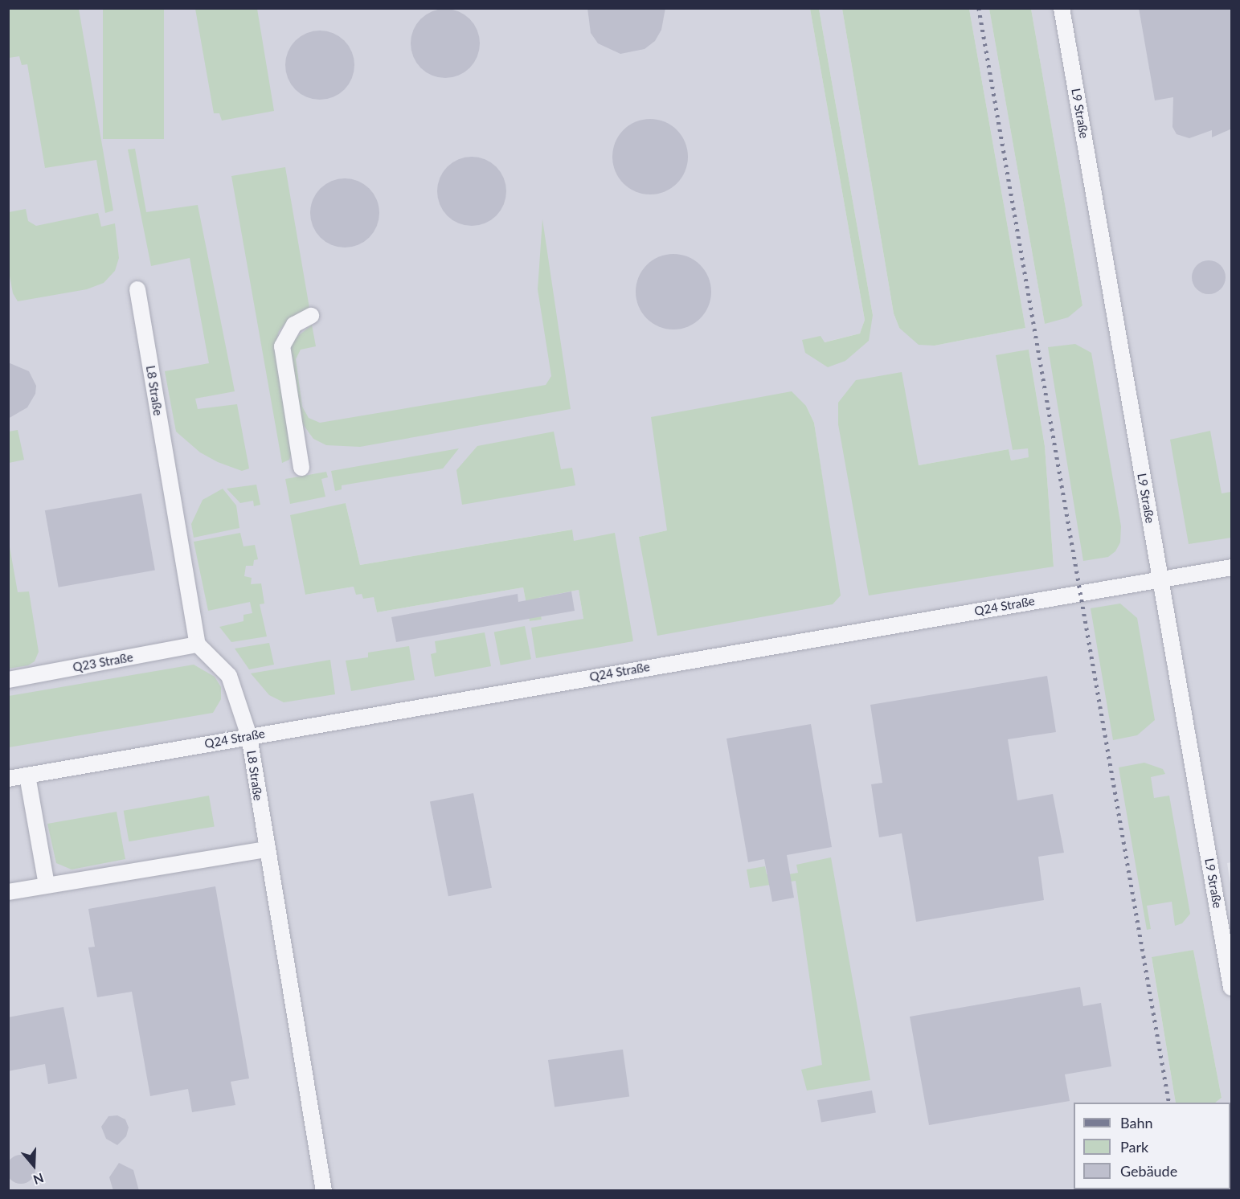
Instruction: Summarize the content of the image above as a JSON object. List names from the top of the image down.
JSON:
{
  "streets": {
    "lane": [
      "L9 Straße",
      "L8 Straße",
      "Q24 Straße",
      "Q23 Straße"
    ]
  },
  "crossings": [
    ["L9 Straße", "Q24 Straße"],
    ["L8 Straße", "Q24 Straße"],
    ["L8 Straße", "Q23 Straße"]
  ],
  "legend": ["Bahn", "Park", "Gebäude"],
  "north": "bottom"
}
